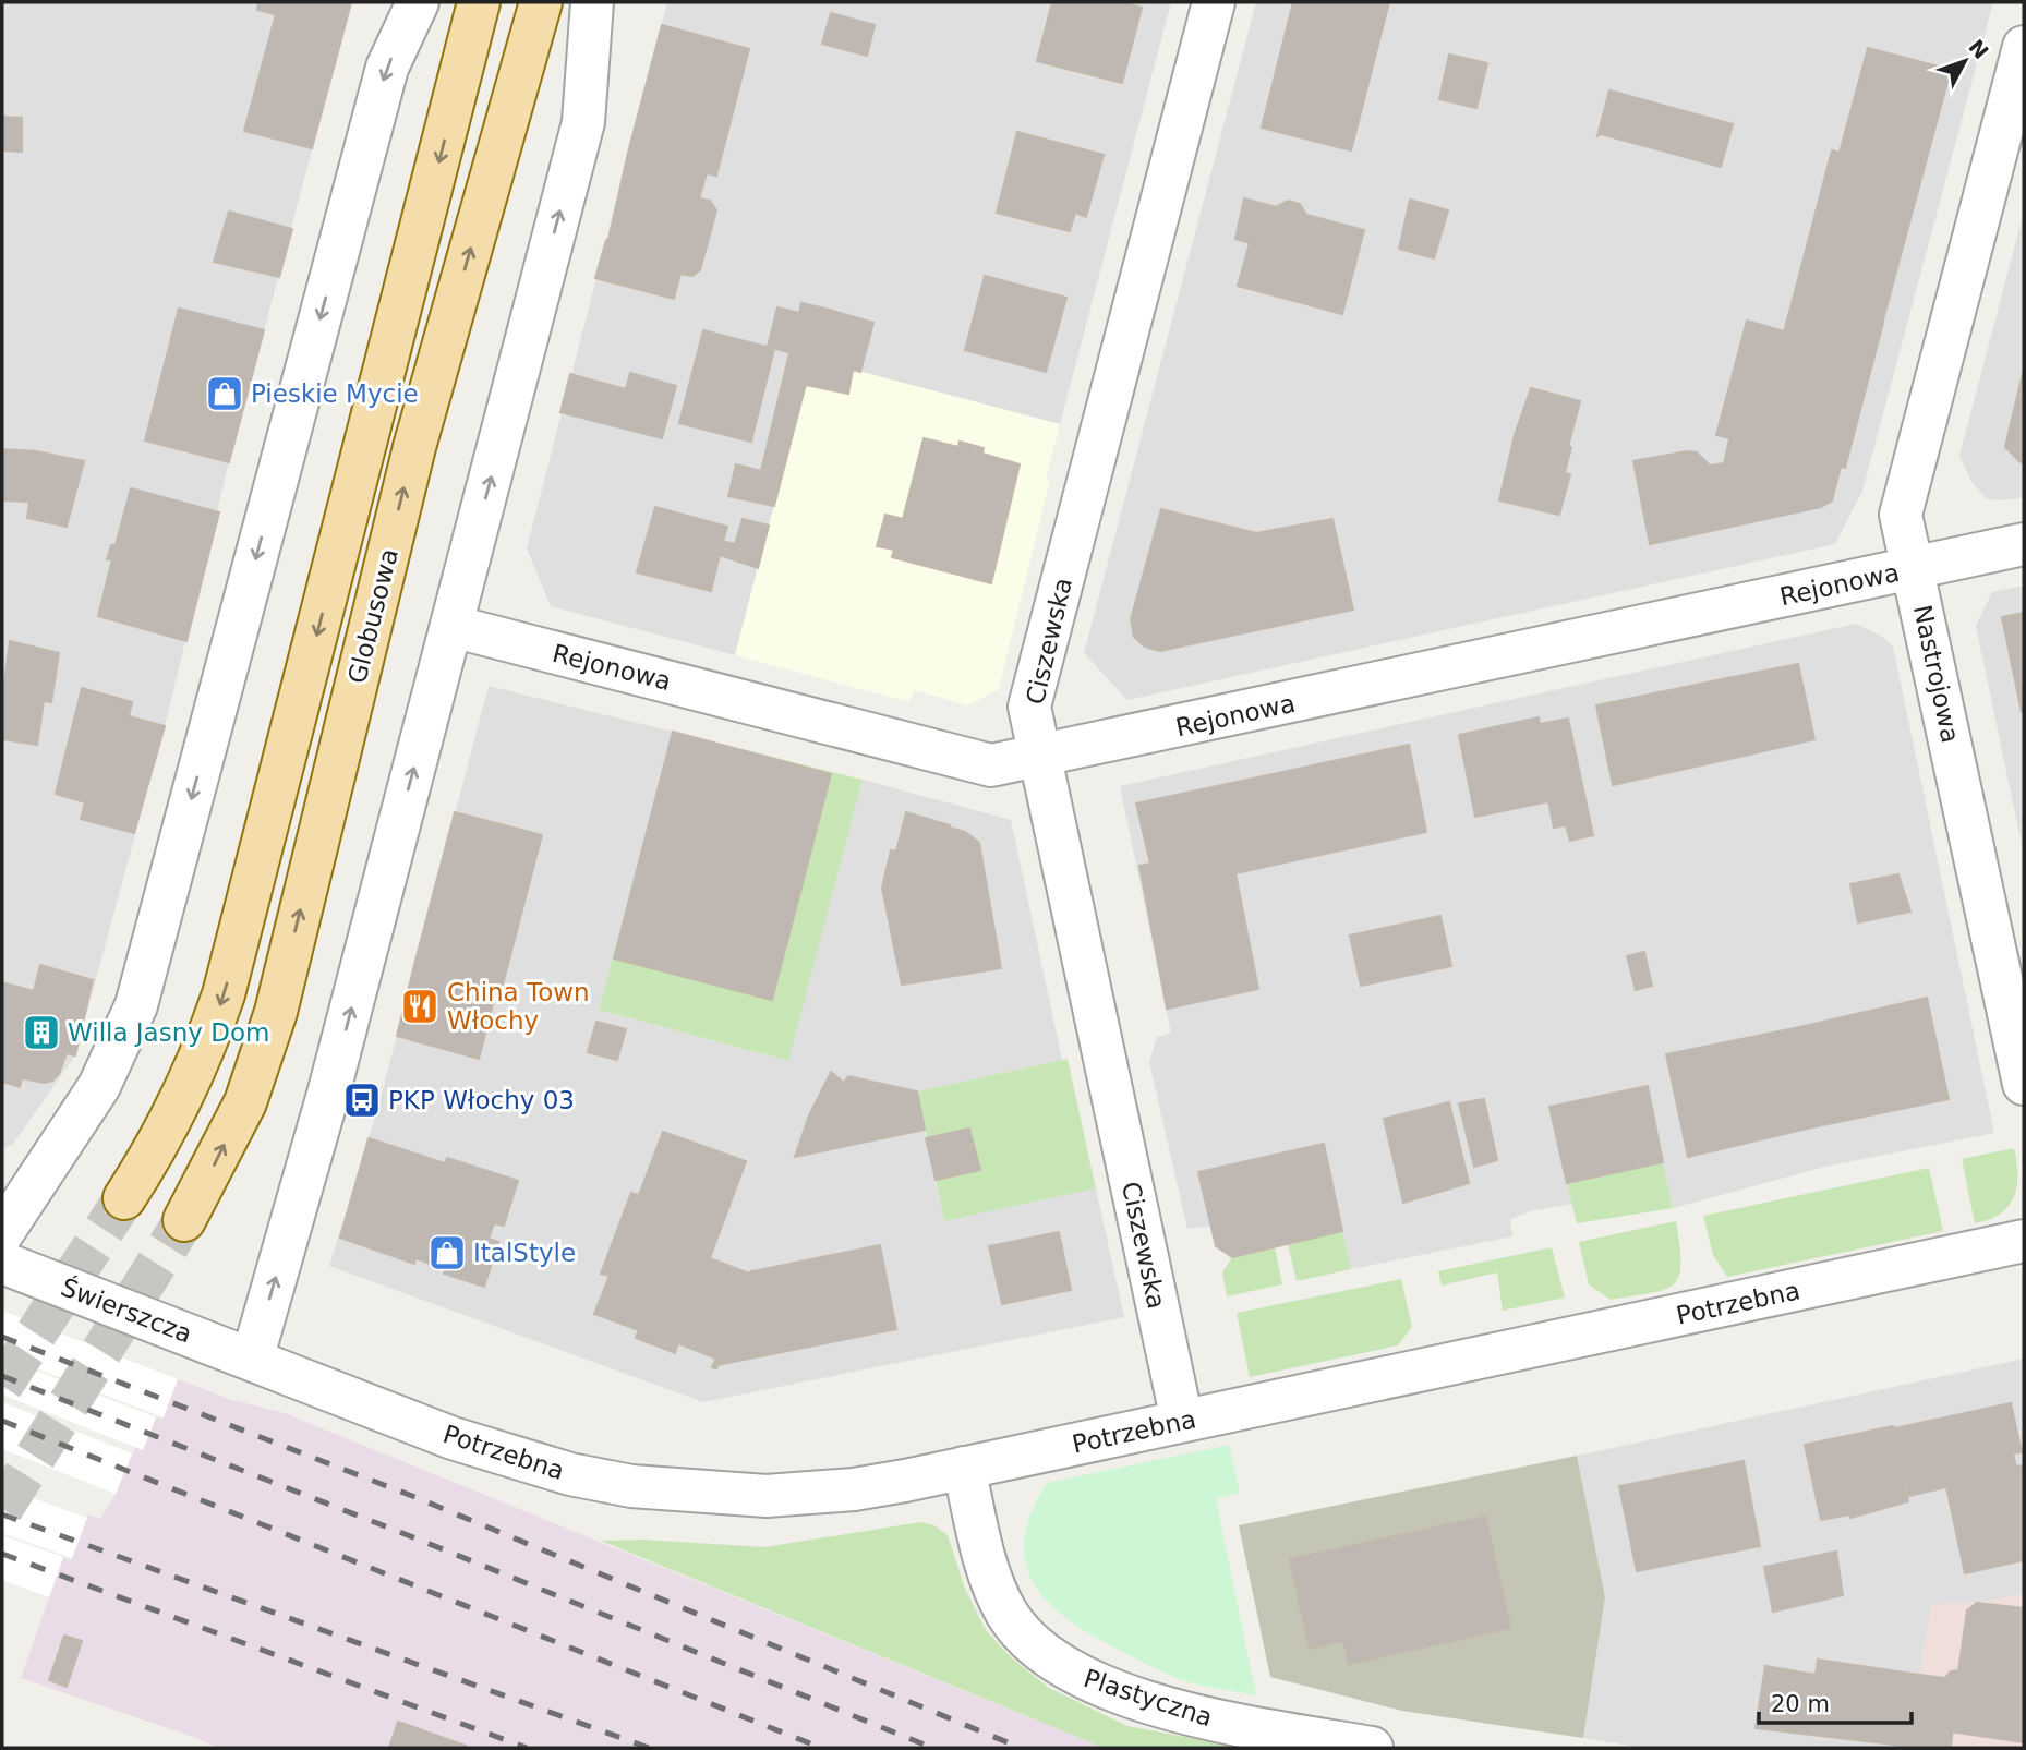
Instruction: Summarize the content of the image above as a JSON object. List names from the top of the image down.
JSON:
{
  "streets": {
    "main road": ["Globusowa"],
    "street": [
      "Rejonowa",
      "Ciszewska",
      "Nastrojowa",
      "Potrzebna",
      "Świerszcza",
      "Plastyczna"
    ]
  },
  "crossings": [
    ["Rejonowa", "Ciszewska"],
    ["Rejonowa", "Nastrojowa"],
    ["Ciszewska", "Potrzebna"],
    ["Potrzebna", "Świerszcza"],
    ["Potrzebna", "Plastyczna"]
  ],
  "places": {
    "shop": ["Pieskie Mycie", "ItalStyle"],
    "restaurant": ["China Town Włochy"],
    "building": ["Willa Jasny Dom"],
    "bus stop": ["PKP Włochy 03"]
  },
  "scale_bar": "20 m",
  "north": "top right"
}
